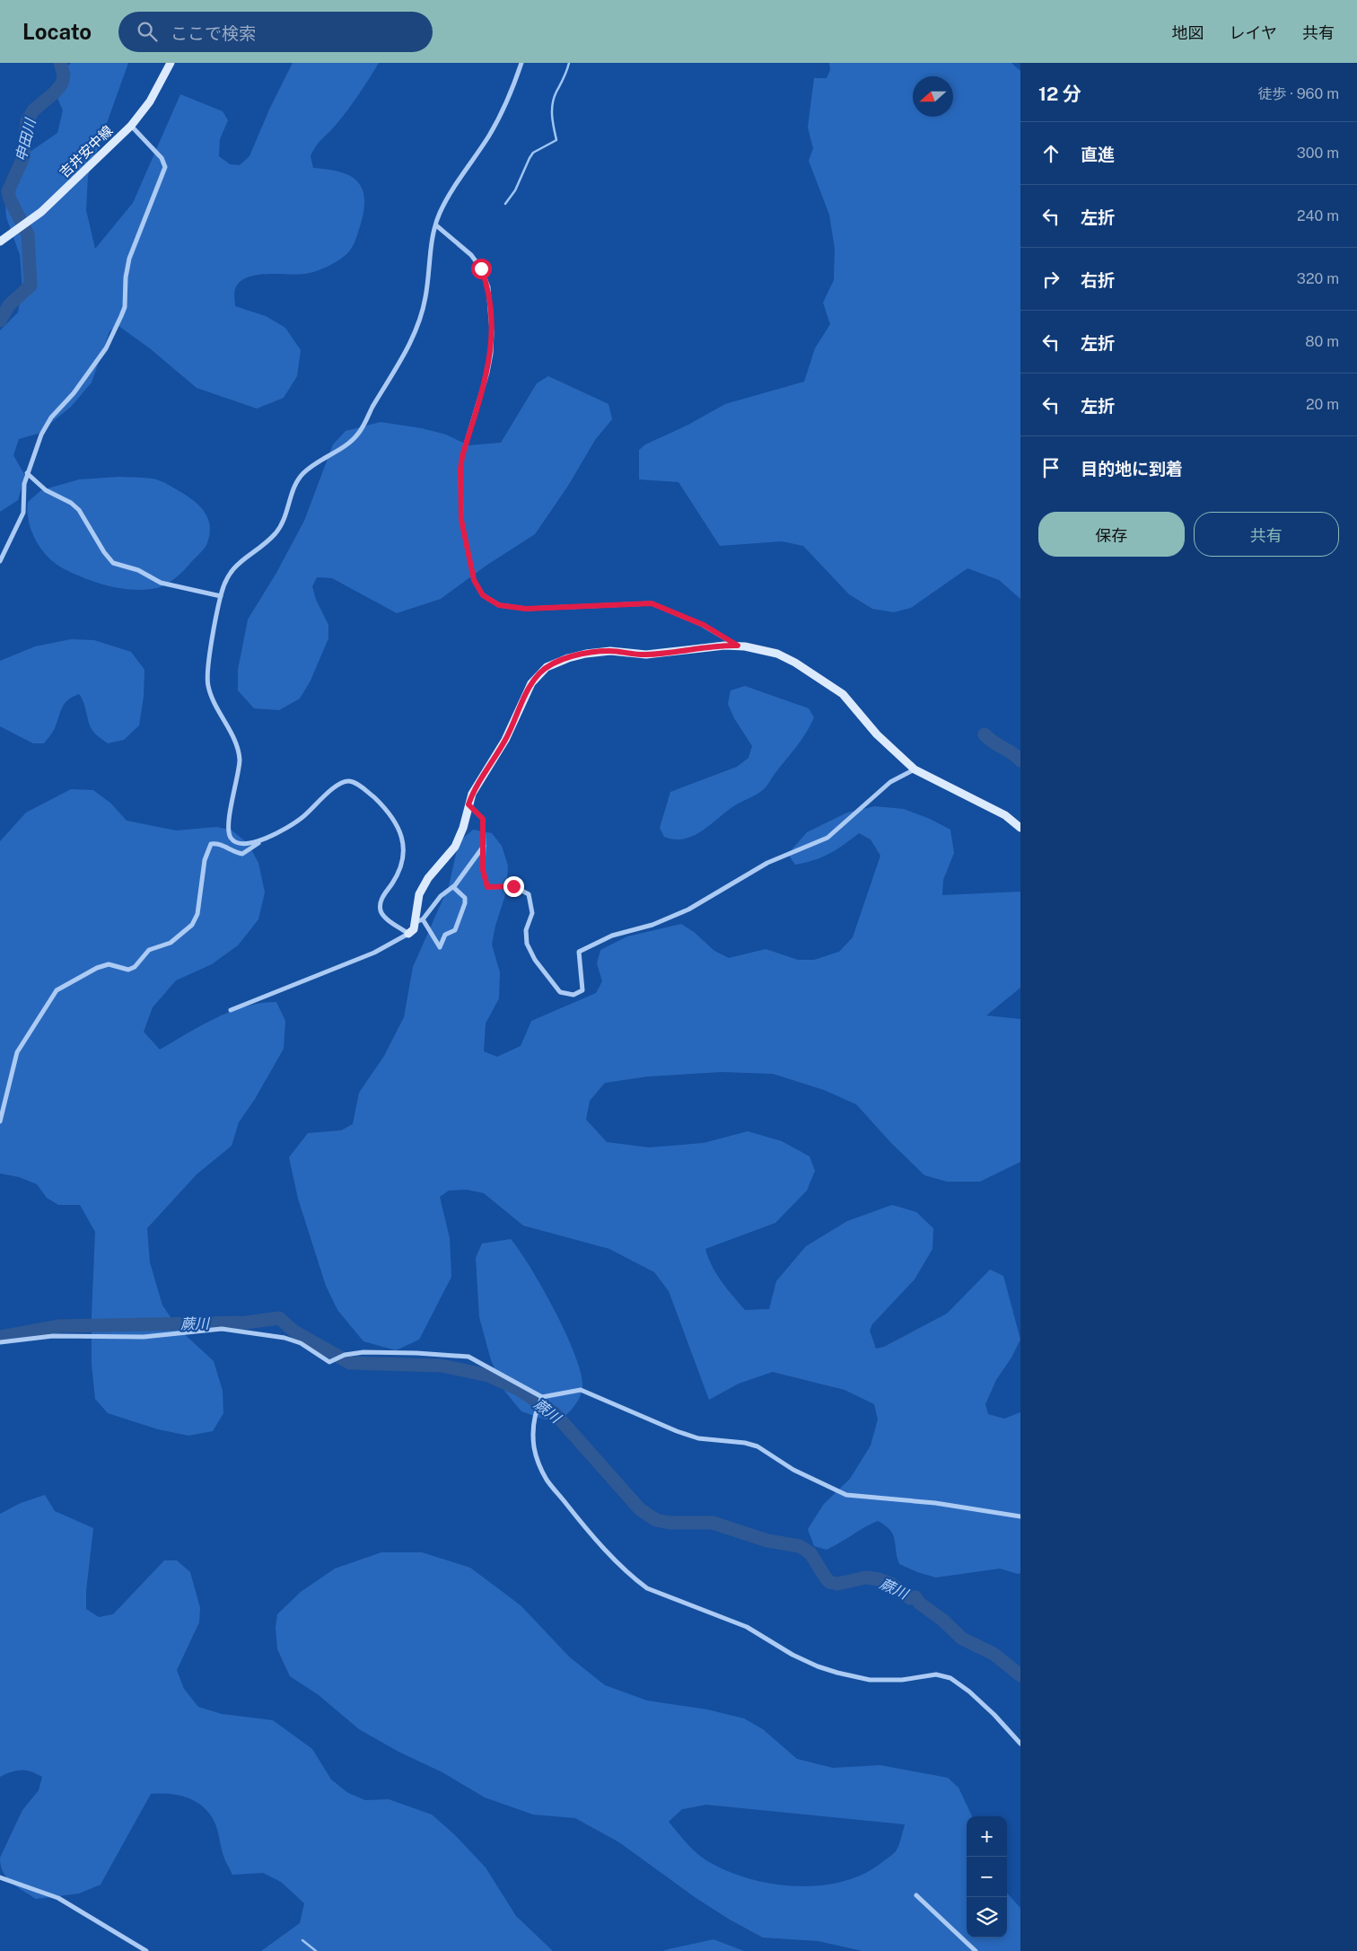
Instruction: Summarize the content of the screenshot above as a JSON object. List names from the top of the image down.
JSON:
{
  "streets": {
    "street": ["吉井安中線"]
  },
  "water": ["申田川", "蕨川"],
  "north": "left",
  "page": {
    "header": "Locato",
    "search": "ここで検索",
    "nav": ["地図", "レイヤ", "共有"],
    "heading": ["12 分", "徒歩 · 960 m"],
    "list": [
      ["直進", "300 m"],
      ["左折", "240 m"],
      ["右折", "320 m"],
      ["左折", "80 m"],
      ["左折", "20 m"],
      "目的地に到着"
    ],
    "buttons": ["保存", "共有"],
    "map_buttons": ["+", "−"]
  }
}
